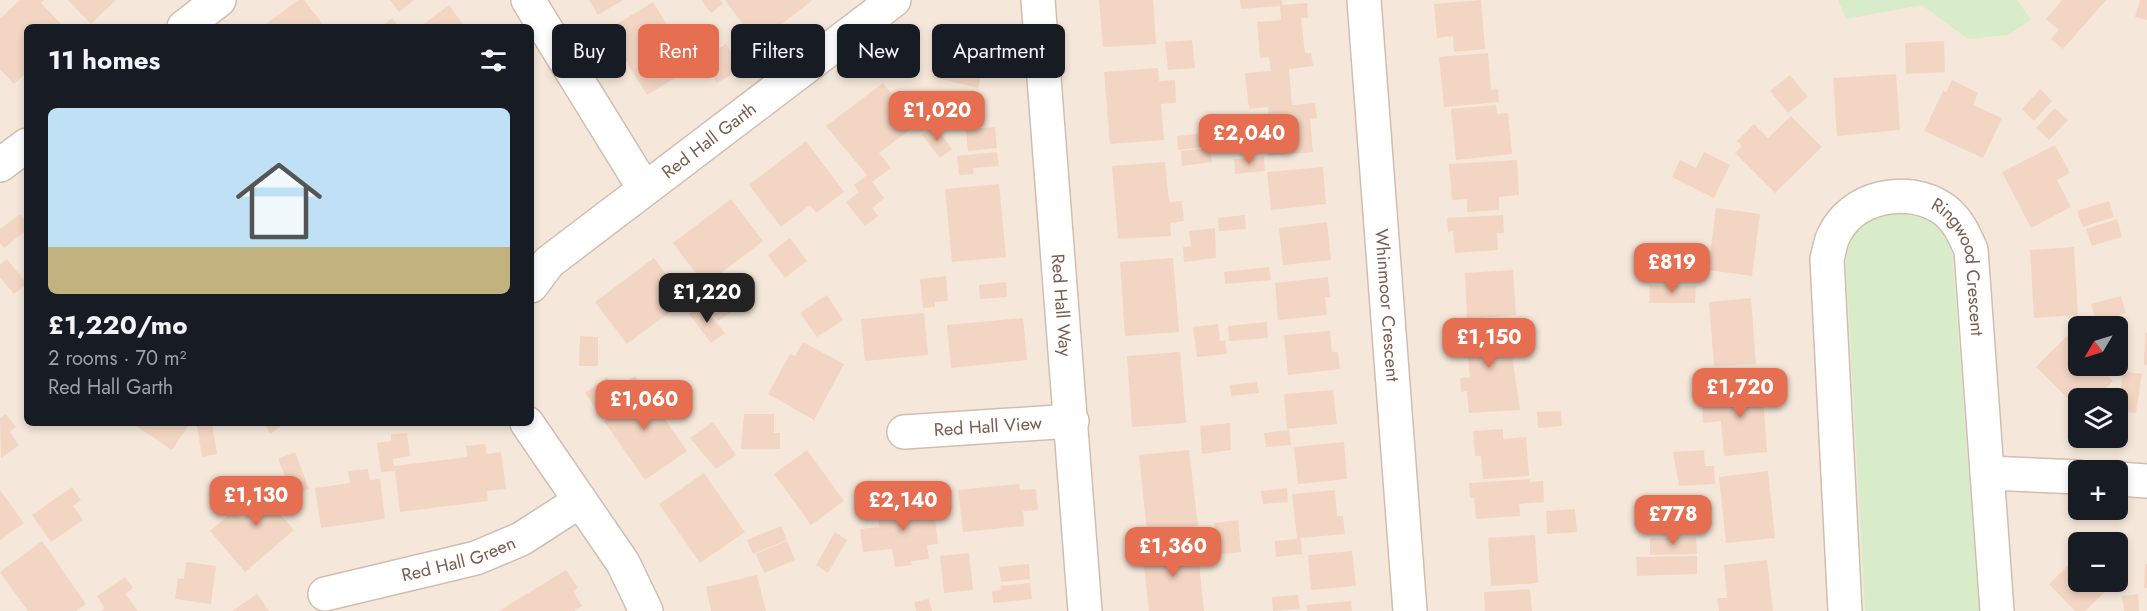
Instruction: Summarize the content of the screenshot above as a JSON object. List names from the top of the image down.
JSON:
{
  "streets": {
    "street": [
      "Red Hall Garth",
      "Ringwood Crescent",
      "Red Hall Way",
      "Whinmoor Crescent",
      "Red Hall View",
      "Red Hall Green"
    ]
  },
  "crossings": [
    ["Red Hall Way", "Red Hall View"]
  ],
  "north": "bottom left",
  "page": {
    "chip": [
      "Buy",
      "Rent",
      "Filters",
      "New",
      "Apartment"
    ],
    "heading": "11 homes",
    "price": [
      "£1,020",
      "£2,040",
      "£819",
      "£1,220",
      "£1,150",
      "£1,720",
      "£1,060",
      "£1,130",
      "£2,140",
      "£778",
      "£1,360"
    ],
    "list": [
      {
        "name": "£1,220/mo",
        "note": "2 rooms · 70 m² · Red Hall Garth"
      }
    ],
    "map_buttons": ["+", "−"]
  }
}
